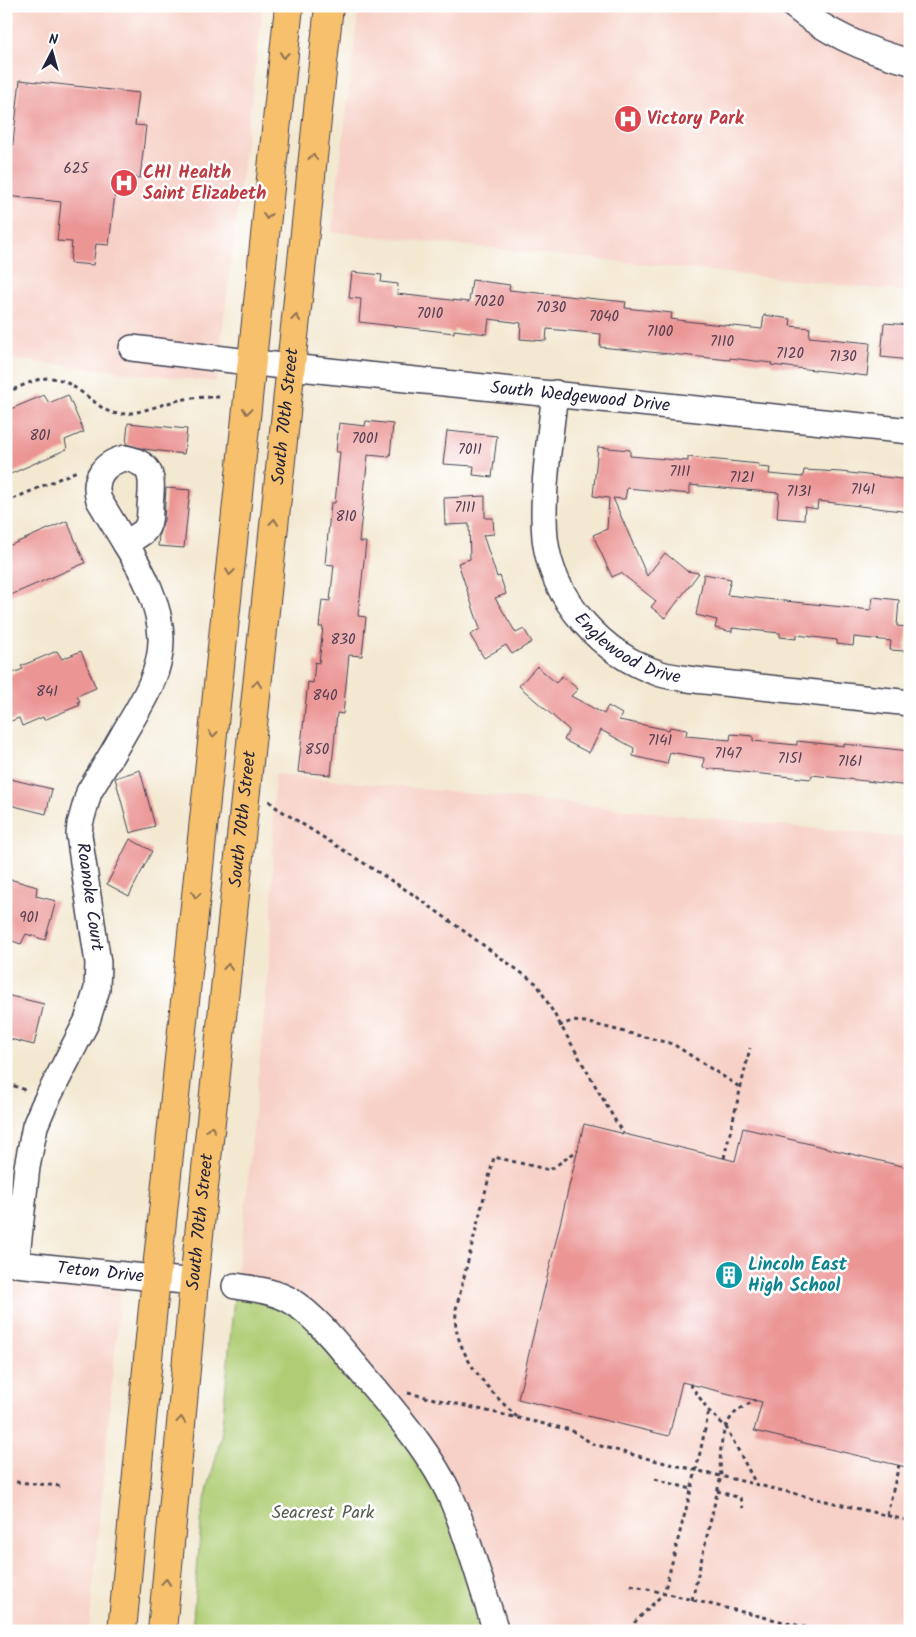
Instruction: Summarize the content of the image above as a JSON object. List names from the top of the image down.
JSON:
{
  "streets": {
    "main road": ["South 70th Street"],
    "street": [
      "South Wedgewood Drive",
      "Englewood Drive",
      "Roanoke Court",
      "Teton Drive"
    ]
  },
  "crossings": [
    ["South Wedgewood Drive", "South 70th Street"],
    ["South Wedgewood Drive", "Englewood Drive"],
    ["South 70th Street", "Teton Drive"],
    ["Roanoke Court", "Teton Drive"]
  ],
  "parks": ["Seacrest Park"],
  "places": {
    "hospital": ["Victory Park", "CHI Health Saint Elizabeth"],
    "building": ["Lincoln East High School"]
  },
  "house_numbers": [
    "625",
    "7020",
    "7030",
    "7010",
    "7040",
    "7100",
    "7110",
    "7120",
    "7130",
    "801",
    "7001",
    "7011",
    "7111",
    "7121",
    "7141",
    "7131",
    "7111",
    "810",
    "830",
    "841",
    "840",
    "7141",
    "850",
    "7147",
    "7151",
    "7161",
    "901"
  ],
  "north": "top"
}
